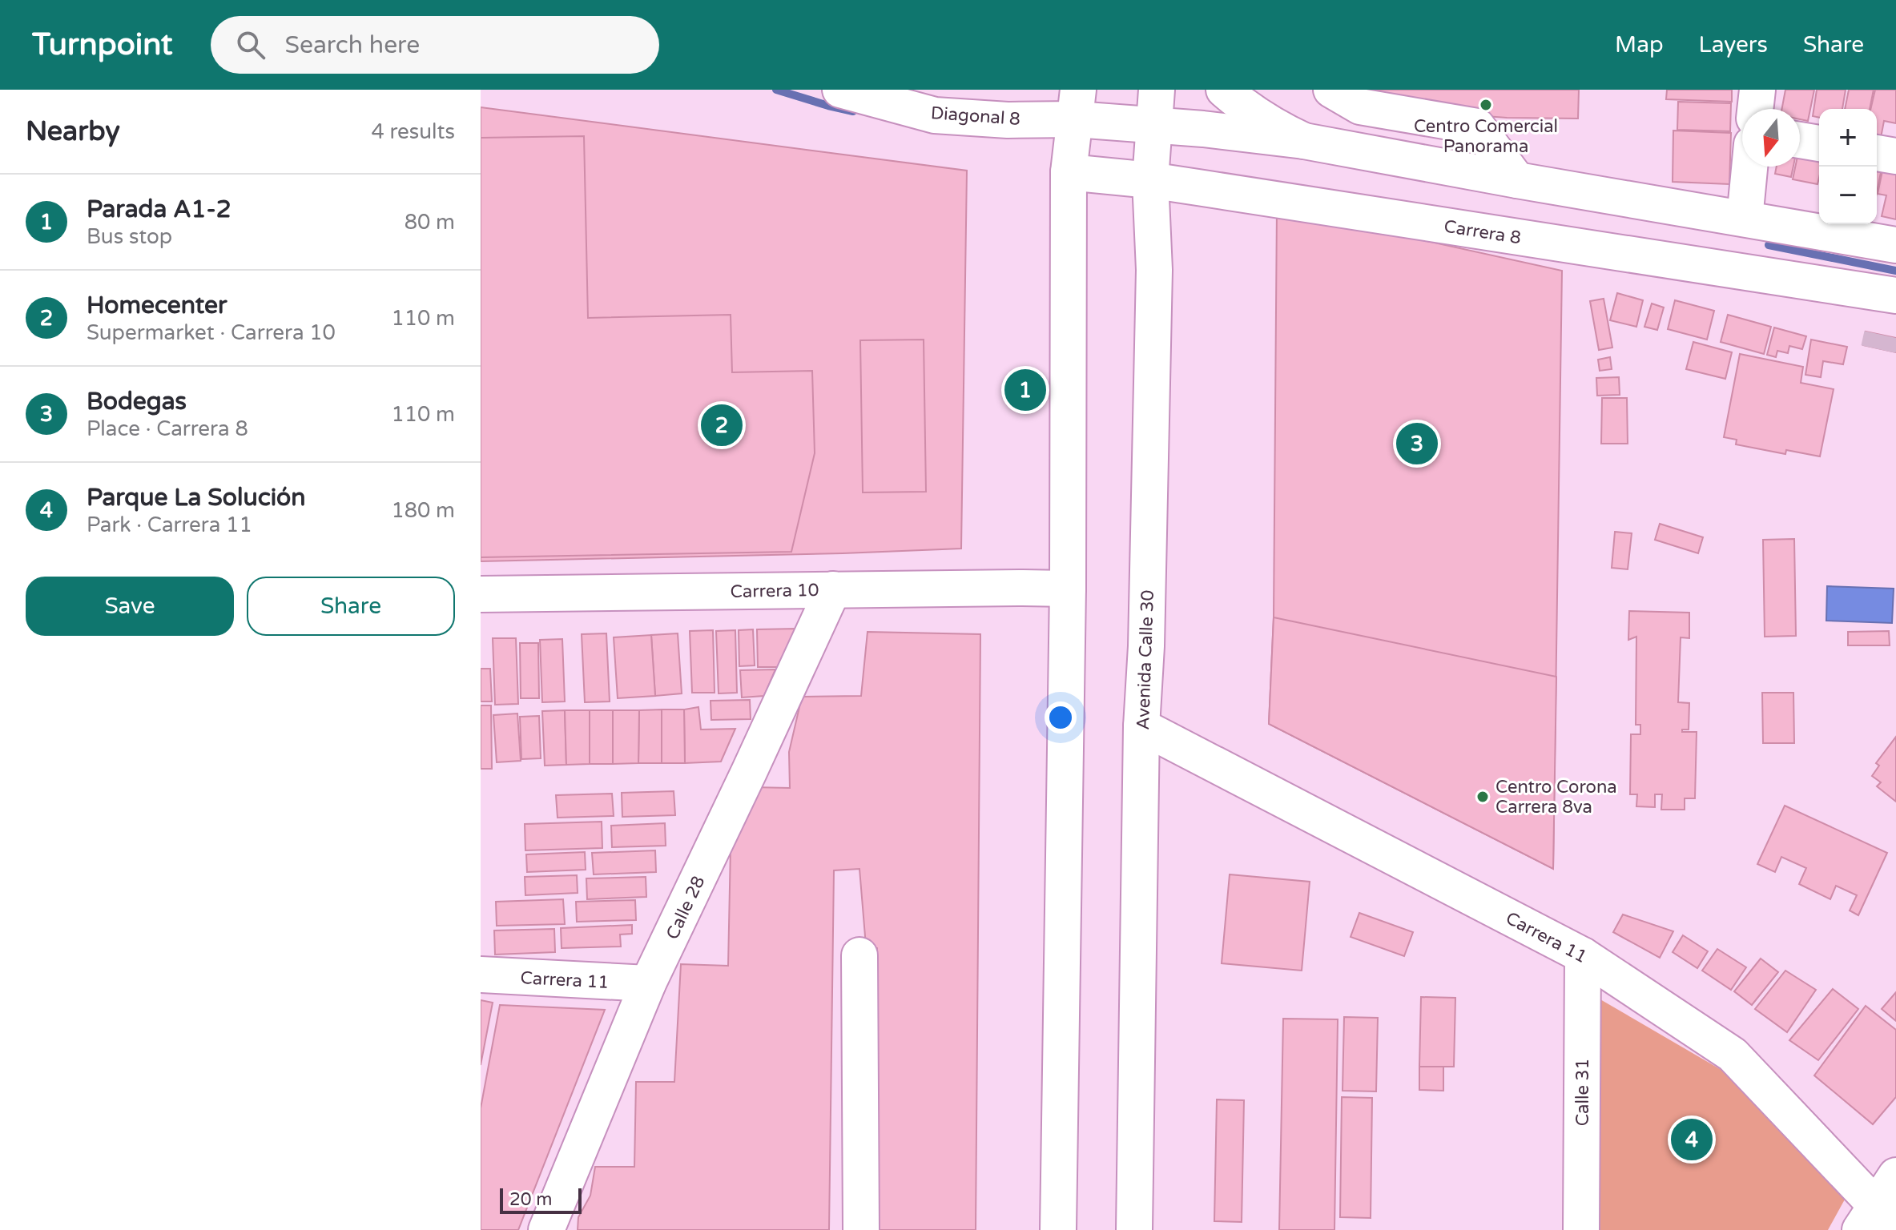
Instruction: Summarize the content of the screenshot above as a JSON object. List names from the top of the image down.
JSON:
{
  "streets": {
    "main road": [
      "Diagonal 8",
      "Carrera 8",
      "Carrera 10",
      "Avenida Calle 30",
      "Calle 28",
      "Carrera 11",
      "Calle 31"
    ]
  },
  "crossings": [
    ["Carrera 8", "Avenida Calle 30"],
    ["Carrera 10", "Calle 28"],
    ["Avenida Calle 30", "Carrera 11"],
    ["Calle 28", "Carrera 11"],
    ["Carrera 11", "Calle 31"]
  ],
  "places": ["Centro Comercial Panorama", "Centro Corona Carrera 8va"],
  "scale_bar": "20 m",
  "north": "bottom",
  "page": {
    "header": "Turnpoint",
    "search": "Search here",
    "nav": ["Map", "Layers", "Share"],
    "heading": ["Nearby", "4 results"],
    "map_buttons": ["+", "−"],
    "list": [
      {
        "mark": "1",
        "name": "Parada A1-2",
        "note": "Bus stop",
        "value": "80 m"
      },
      {
        "mark": "2",
        "name": "Homecenter",
        "note": "Supermarket · Carrera 10",
        "value": "110 m"
      },
      {
        "mark": "3",
        "name": "Bodegas",
        "note": "Place · Carrera 8",
        "value": "110 m"
      },
      {
        "mark": "4",
        "name": "Parque La Solución",
        "note": "Park · Carrera 11",
        "value": "180 m"
      }
    ],
    "pins": [
      "1",
      "2",
      "3",
      "4"
    ],
    "buttons": ["Save", "Share"],
    "scale": "20 m"
  }
}
